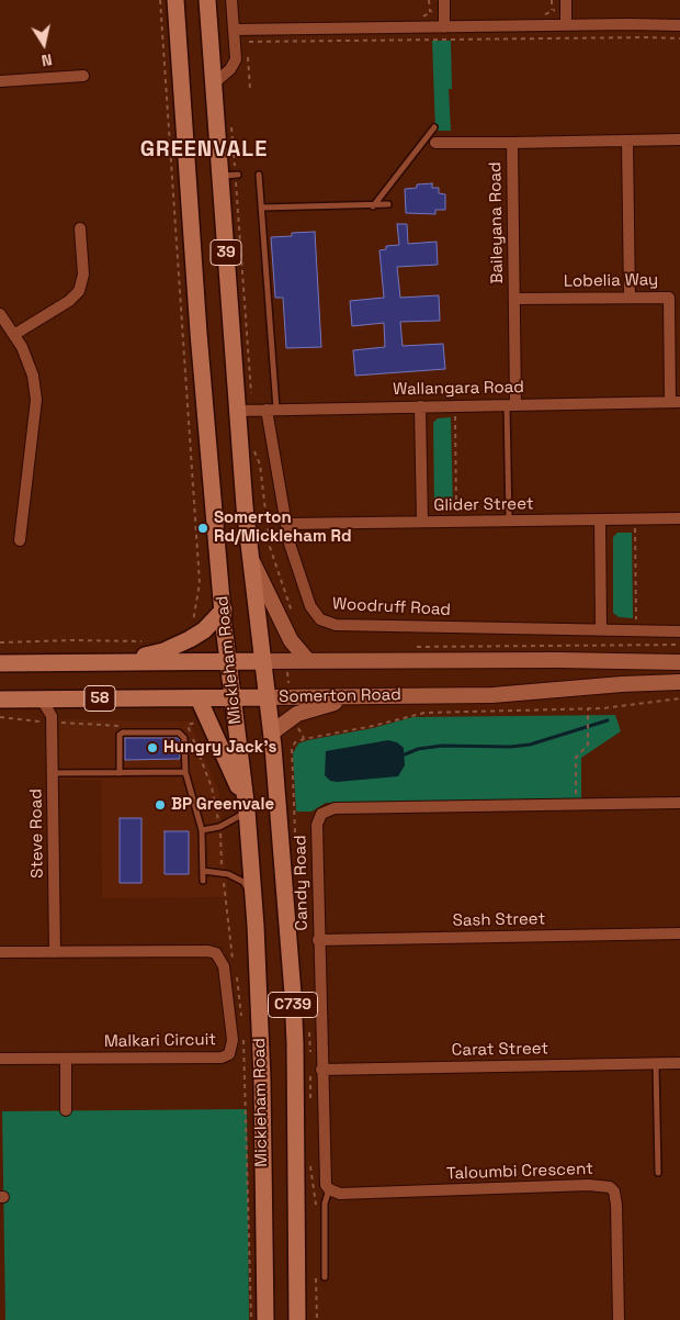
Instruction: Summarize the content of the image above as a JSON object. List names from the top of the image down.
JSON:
{
  "streets": {
    "main road": [
      "39",
      "Mickleham Road",
      "Somerton Road",
      "58",
      "C739"
    ],
    "street": [
      "Baileyana Road",
      "Lobelia Way",
      "Wallangara Road",
      "Glider Street",
      "Woodruff Road",
      "Steve Road",
      "Candy Road",
      "Sash Street",
      "Malkari Circuit",
      "Carat Street",
      "Taloumbi Crescent"
    ]
  },
  "crossings": [
    ["Baileyana Road", "Lobelia Way"],
    ["Baileyana Road", "Wallangara Road"],
    ["Lobelia Way", "Wallangara Road"],
    ["Wallangara Road", "Woodruff Road"],
    ["Wallangara Road", "Mickleham Road"],
    ["Glider Street", "Woodruff Road"],
    ["Mickleham Road", "Somerton Road"],
    ["Steve Road", "Malkari Circuit"],
    ["Candy Road", "Sash Street"],
    ["Candy Road", "Carat Street"],
    ["Candy Road", "Taloumbi Crescent"]
  ],
  "districts": ["GREENVALE"],
  "places": ["Somerton Rd/Mickleham Rd", "Hungry Jack's", "BP Greenvale"],
  "north": "bottom"
}
